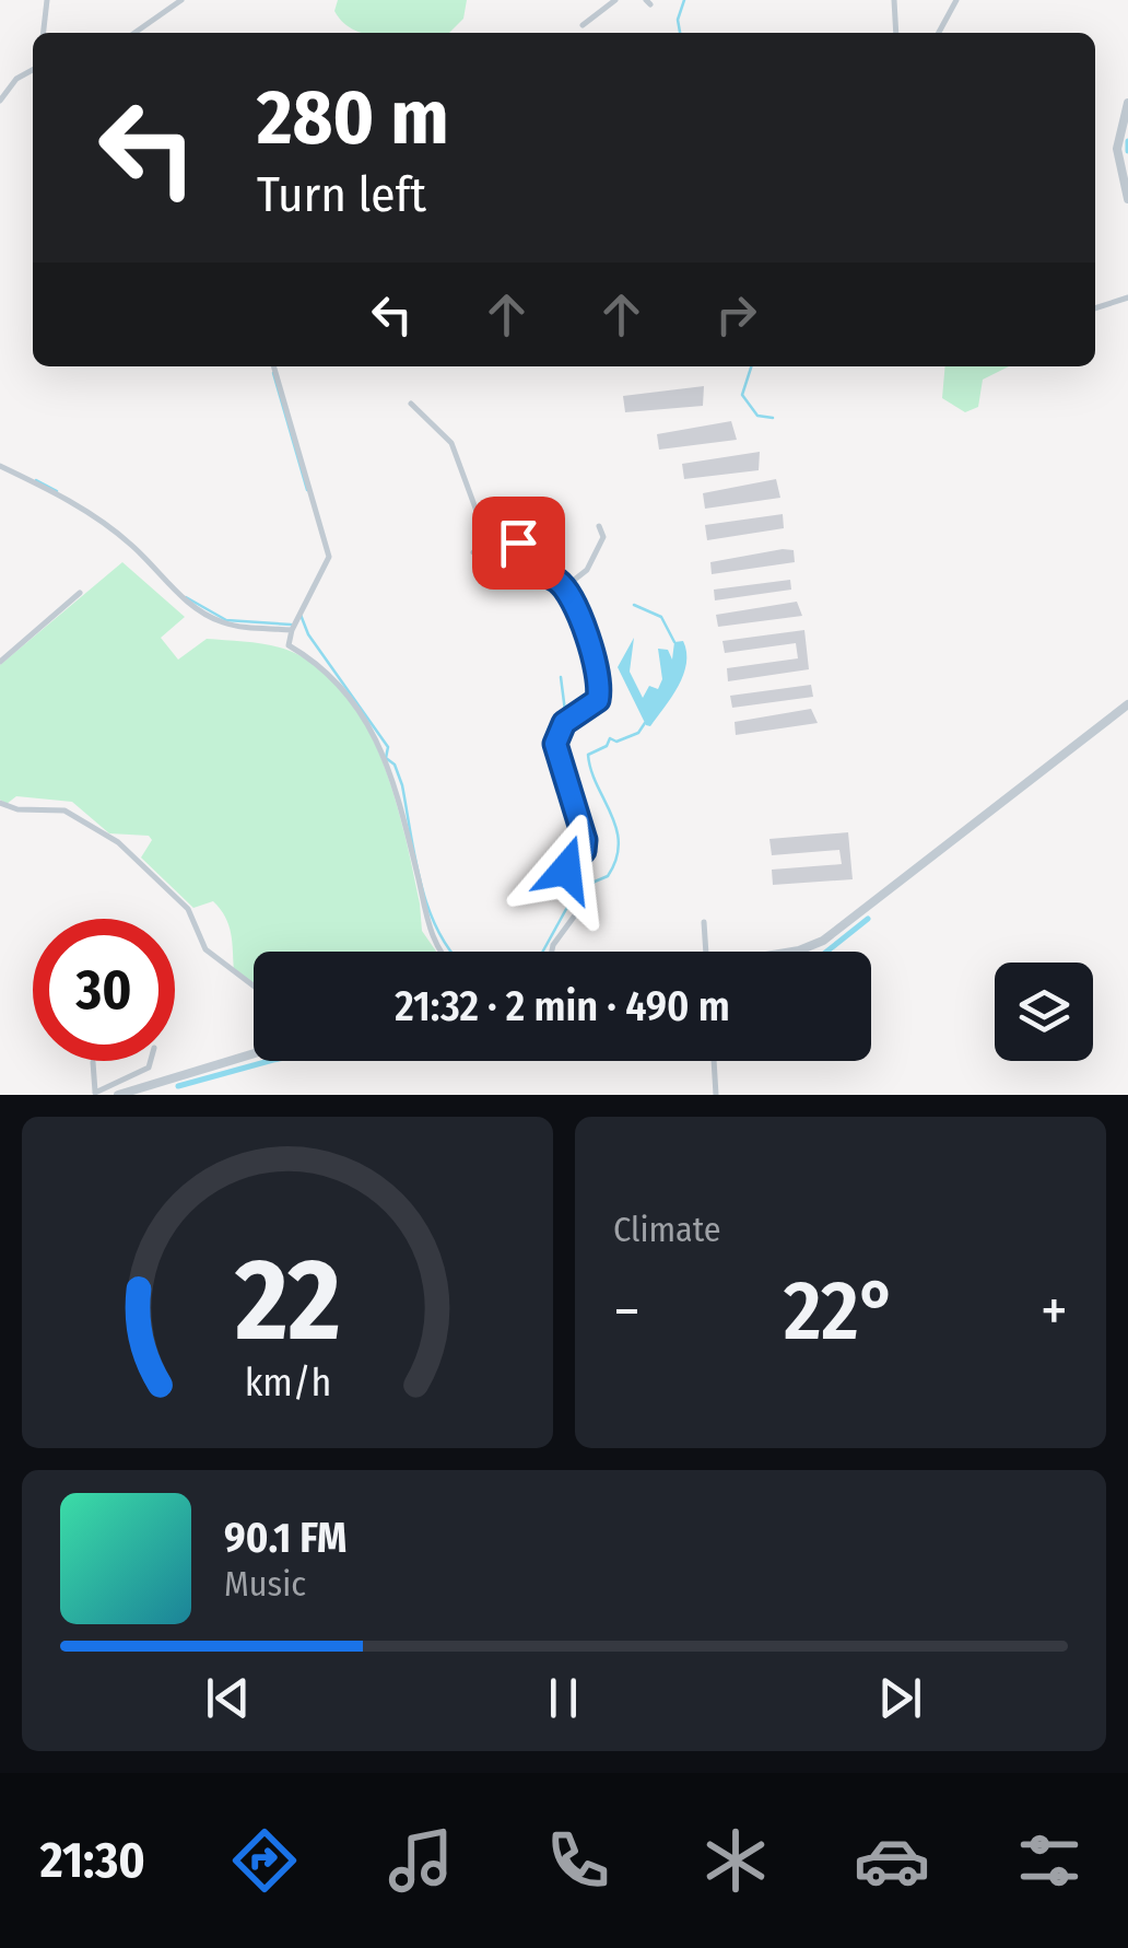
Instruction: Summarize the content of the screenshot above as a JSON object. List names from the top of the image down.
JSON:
{
  "page": {
    "turn": ["280 m", "Turn left"],
    "limit": "30",
    "trip": "21:32 · 2 min · 490 m",
    "tile": "Climate",
    "heat": ["−", "22°", "+"],
    "song": ["90.1 FM", "Music"],
    "tabs": "21:30",
    "gauge": ["22", "km/h"]
  }
}
